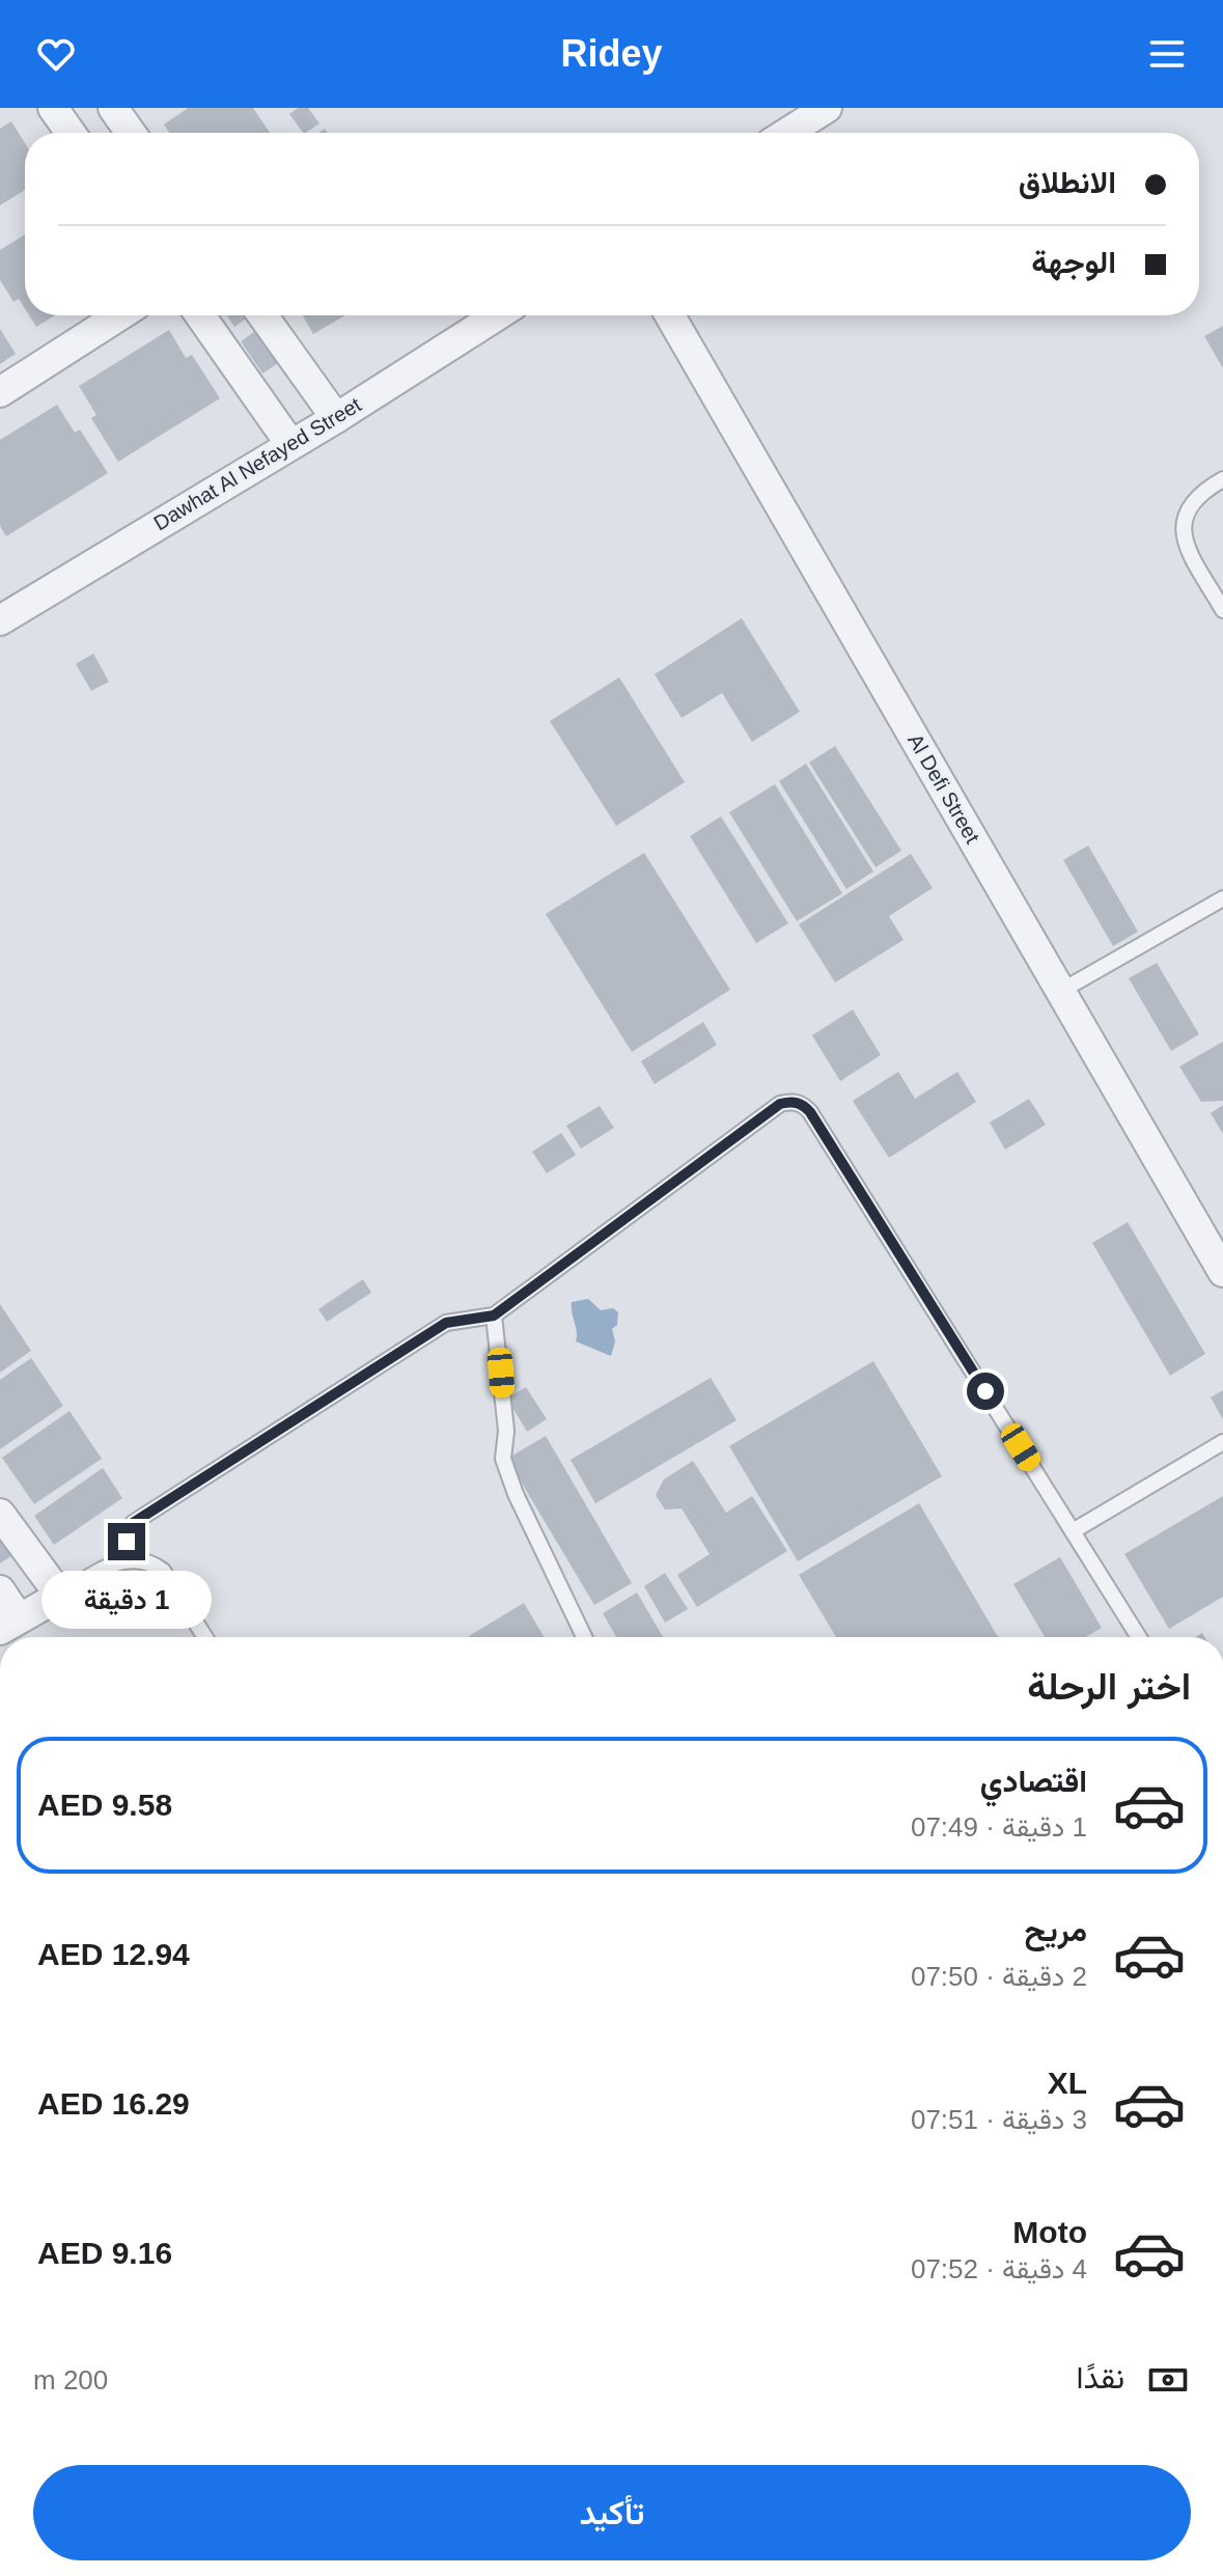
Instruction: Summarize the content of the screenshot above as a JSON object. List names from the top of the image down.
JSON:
{
  "streets": {
    "street": ["Dawhat Al Nefayed Street", "Al Defi Street"]
  },
  "page": {
    "header": "Ridey",
    "banner": ["الانطلاق", "الوجهة"],
    "bubble": "1 دقيقة",
    "heading": "اختر الرحلة",
    "list": [
      {
        "name": "اقتصادي",
        "note": "1 دقيقة · 07:49",
        "value": "AED 9.58"
      },
      {
        "name": "مريح",
        "note": "2 دقيقة · 07:50",
        "value": "AED 12.94"
      },
      {
        "name": "XL",
        "note": "3 دقيقة · 07:51",
        "value": "AED 16.29"
      },
      {
        "name": "Moto",
        "note": "4 دقيقة · 07:52",
        "value": "AED 9.16"
      }
    ],
    "pay": ["نقدًا", "200 m"],
    "buttons": "تأكيد"
  }
}
